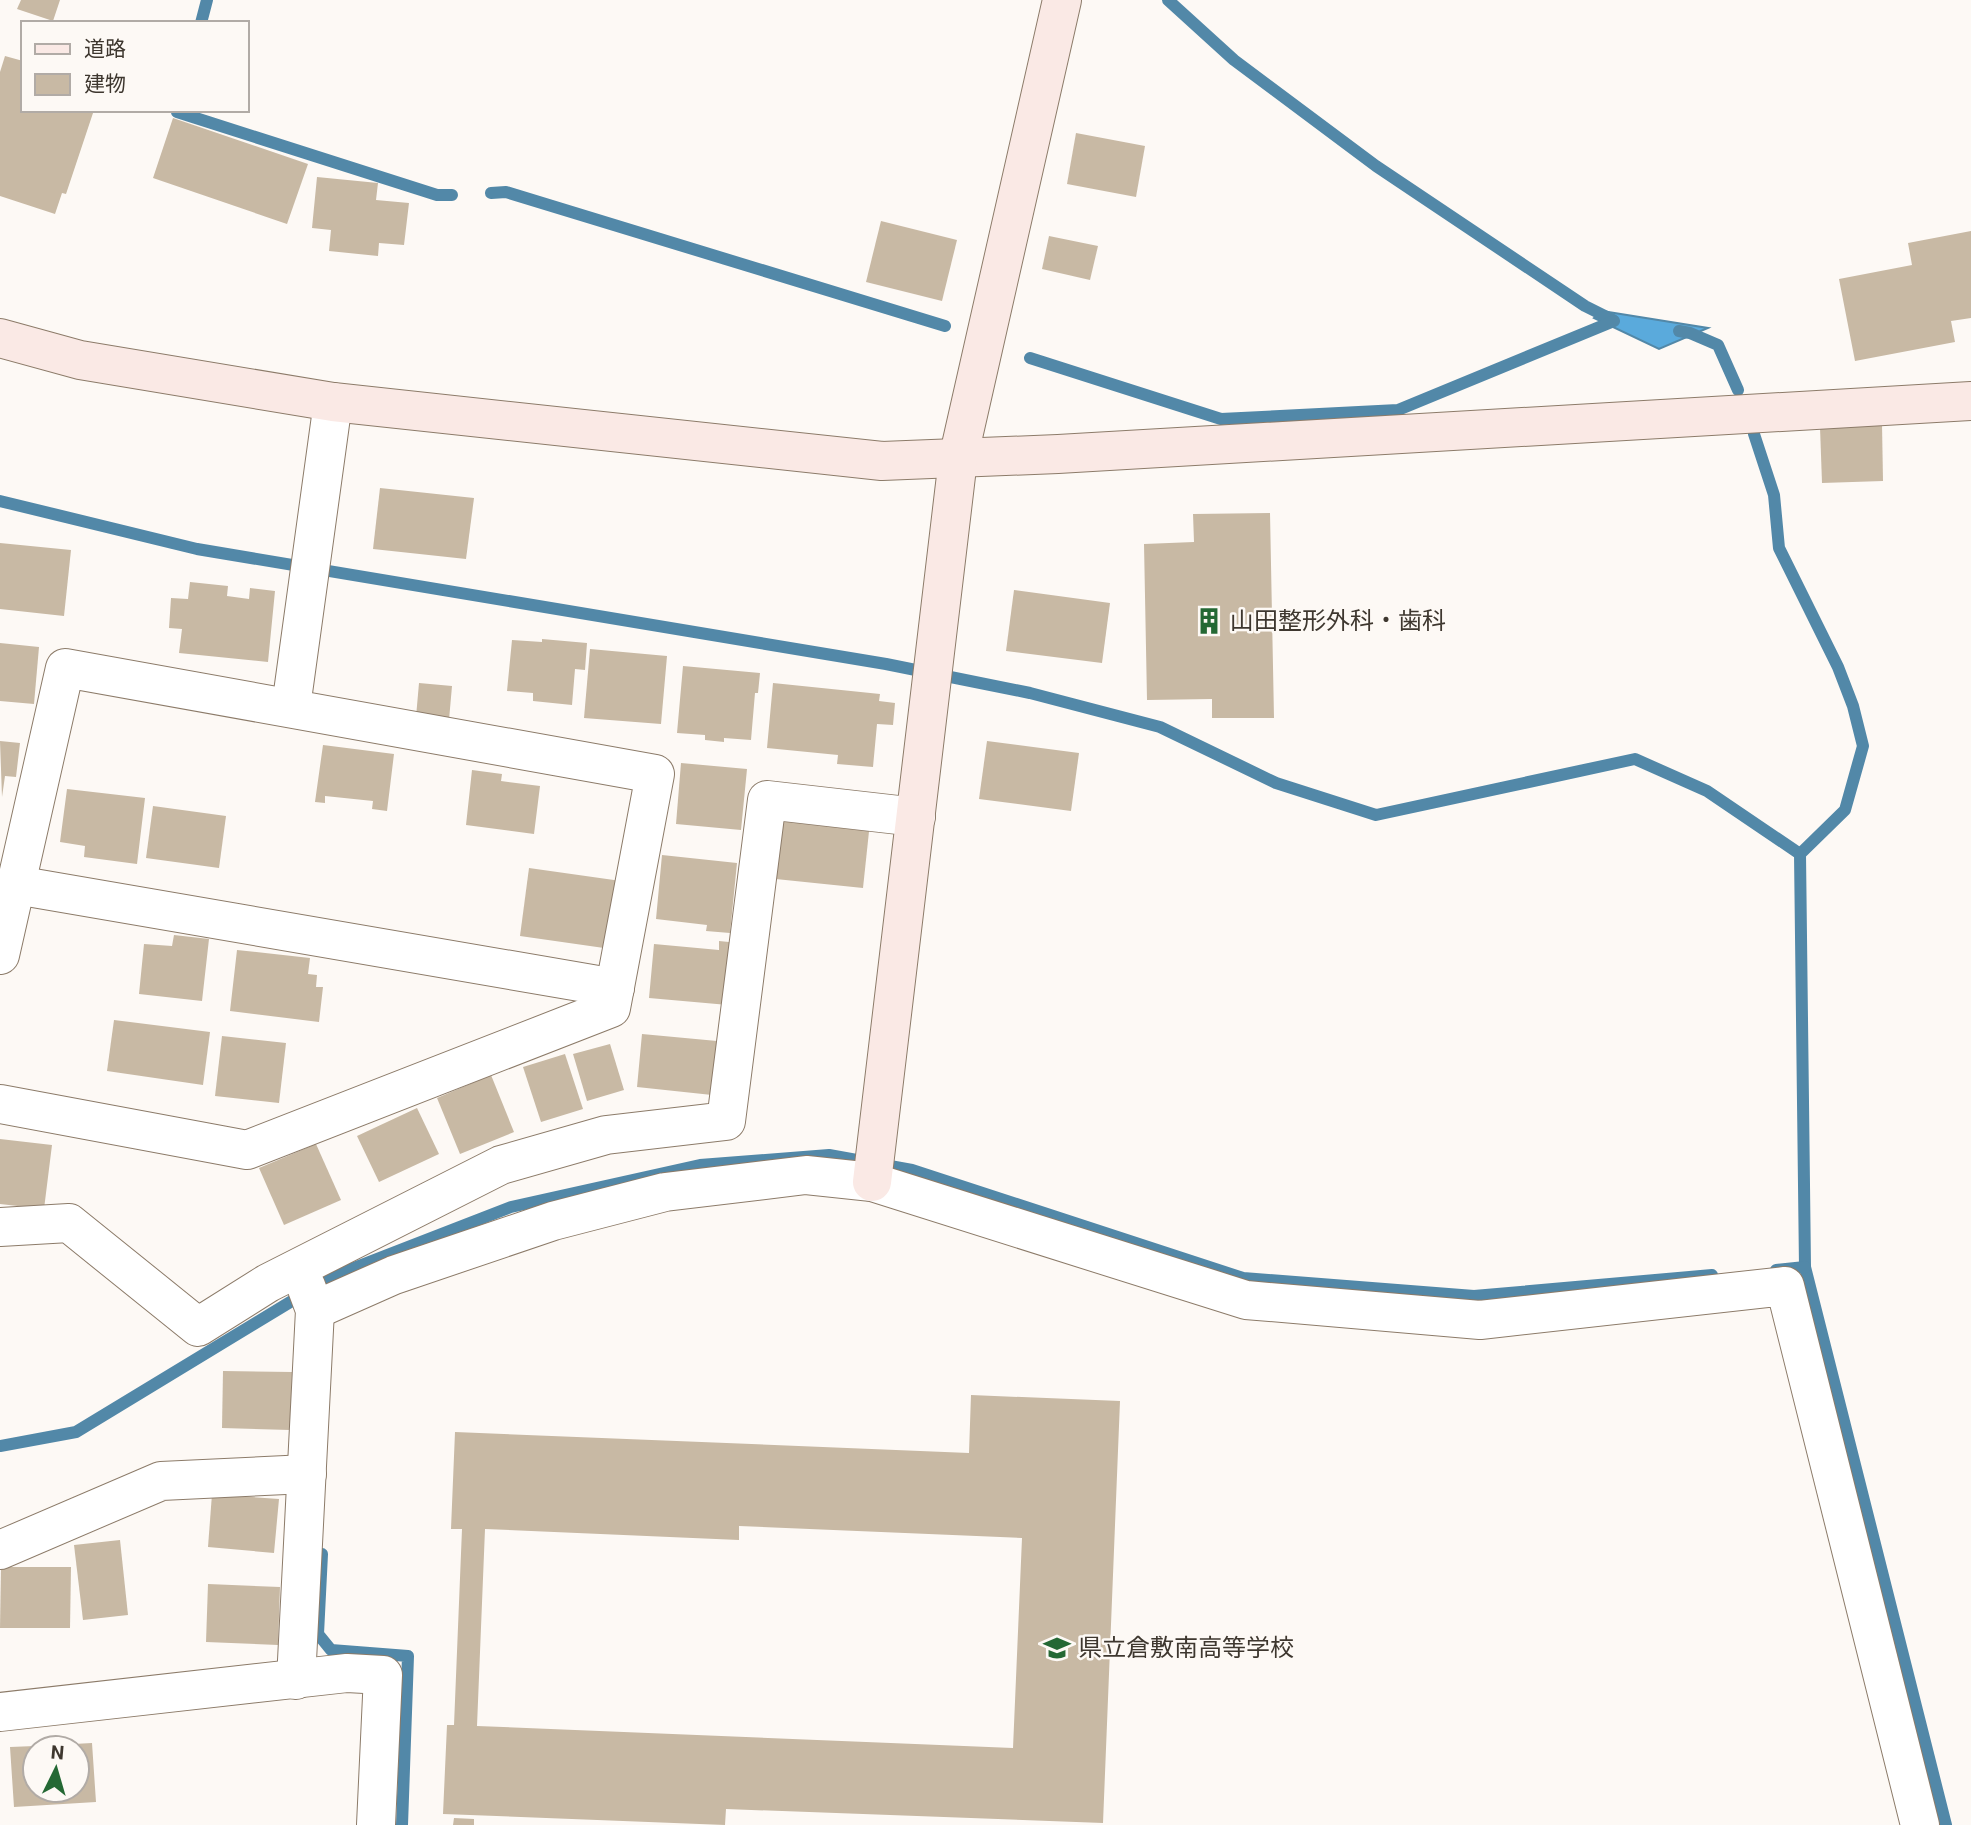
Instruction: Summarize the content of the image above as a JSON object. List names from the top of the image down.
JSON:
{
  "places": {
    "building": ["山田整形外科・歯科"],
    "school or university": ["県立倉敷南高等学校"]
  },
  "legend": ["道路", "建物"],
  "north": "top"
}
